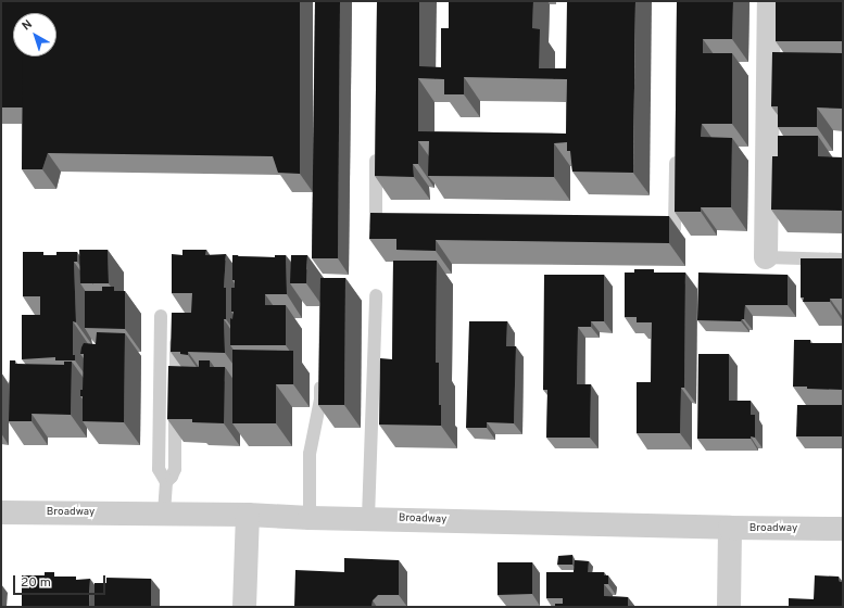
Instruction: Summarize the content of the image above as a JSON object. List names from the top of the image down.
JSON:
{
  "streets": {
    "street": ["Broadway"]
  },
  "scale_bar": "20 m",
  "north": "top left"
}
